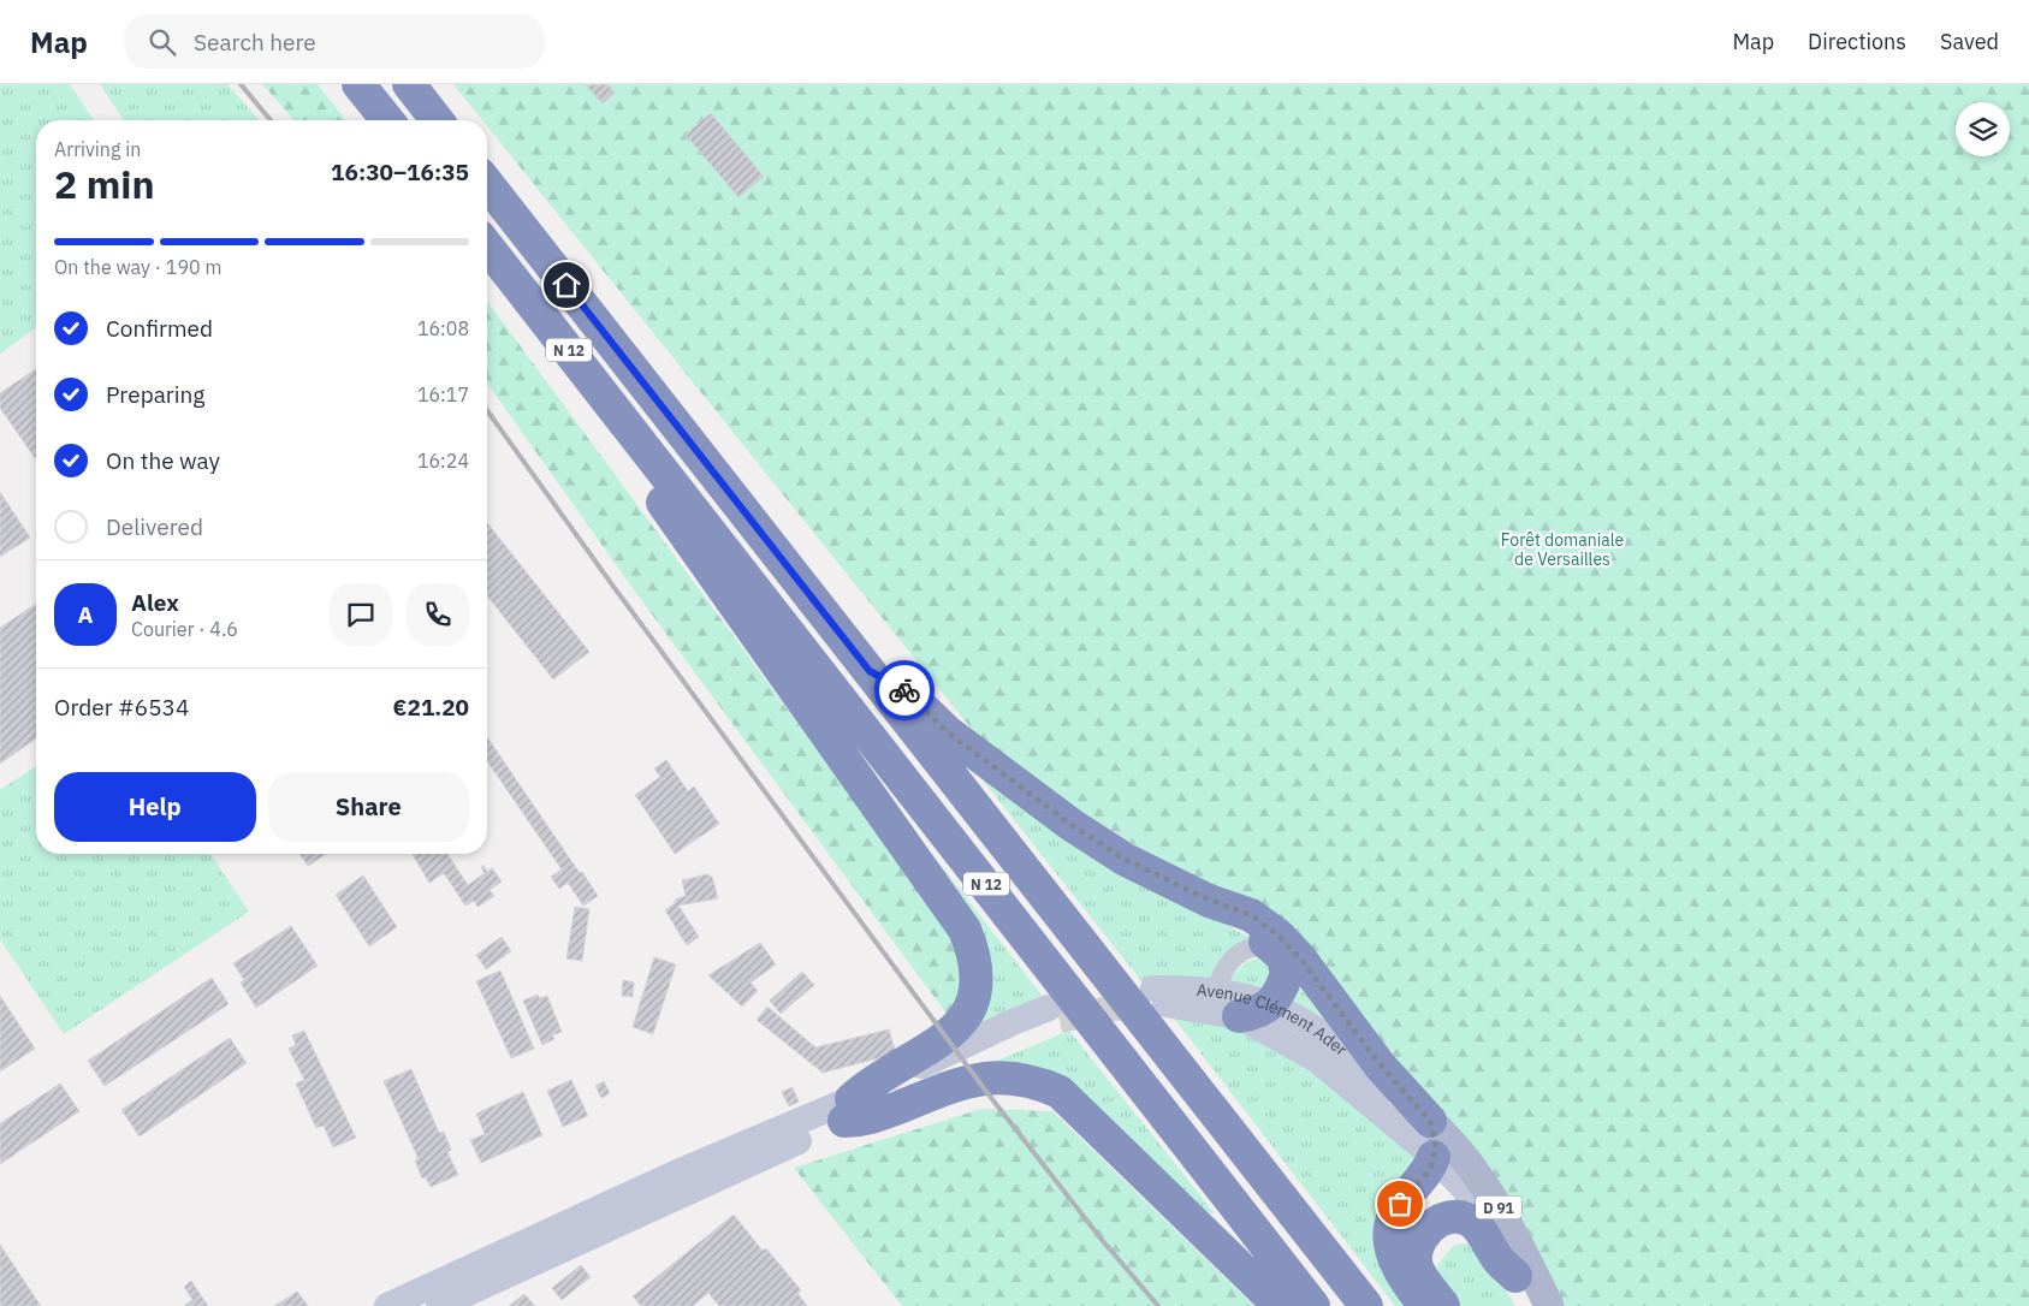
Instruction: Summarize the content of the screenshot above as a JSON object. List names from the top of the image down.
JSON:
{
  "streets": {
    "highway": ["N 12"],
    "main road": ["Avenue Clément Ader", "D 91"]
  },
  "parks": ["Forêt domaniale de Versailles"],
  "page": {
    "header": "Map",
    "search": "Search here",
    "nav": ["Map", "Directions", "Saved"],
    "heading": ["2 min", "Arriving in", "16:30–16:35"],
    "panel": [
      "Alex",
      "Courier · 4.6",
      "Order #6534",
      "€21.20"
    ],
    "bar": "On the way · 190 m",
    "list": [
      ["Confirmed", "16:08"],
      ["Preparing", "16:17"],
      ["On the way", "16:24"],
      "Delivered"
    ],
    "round": "A",
    "buttons": ["Help", "Share"]
  }
}
